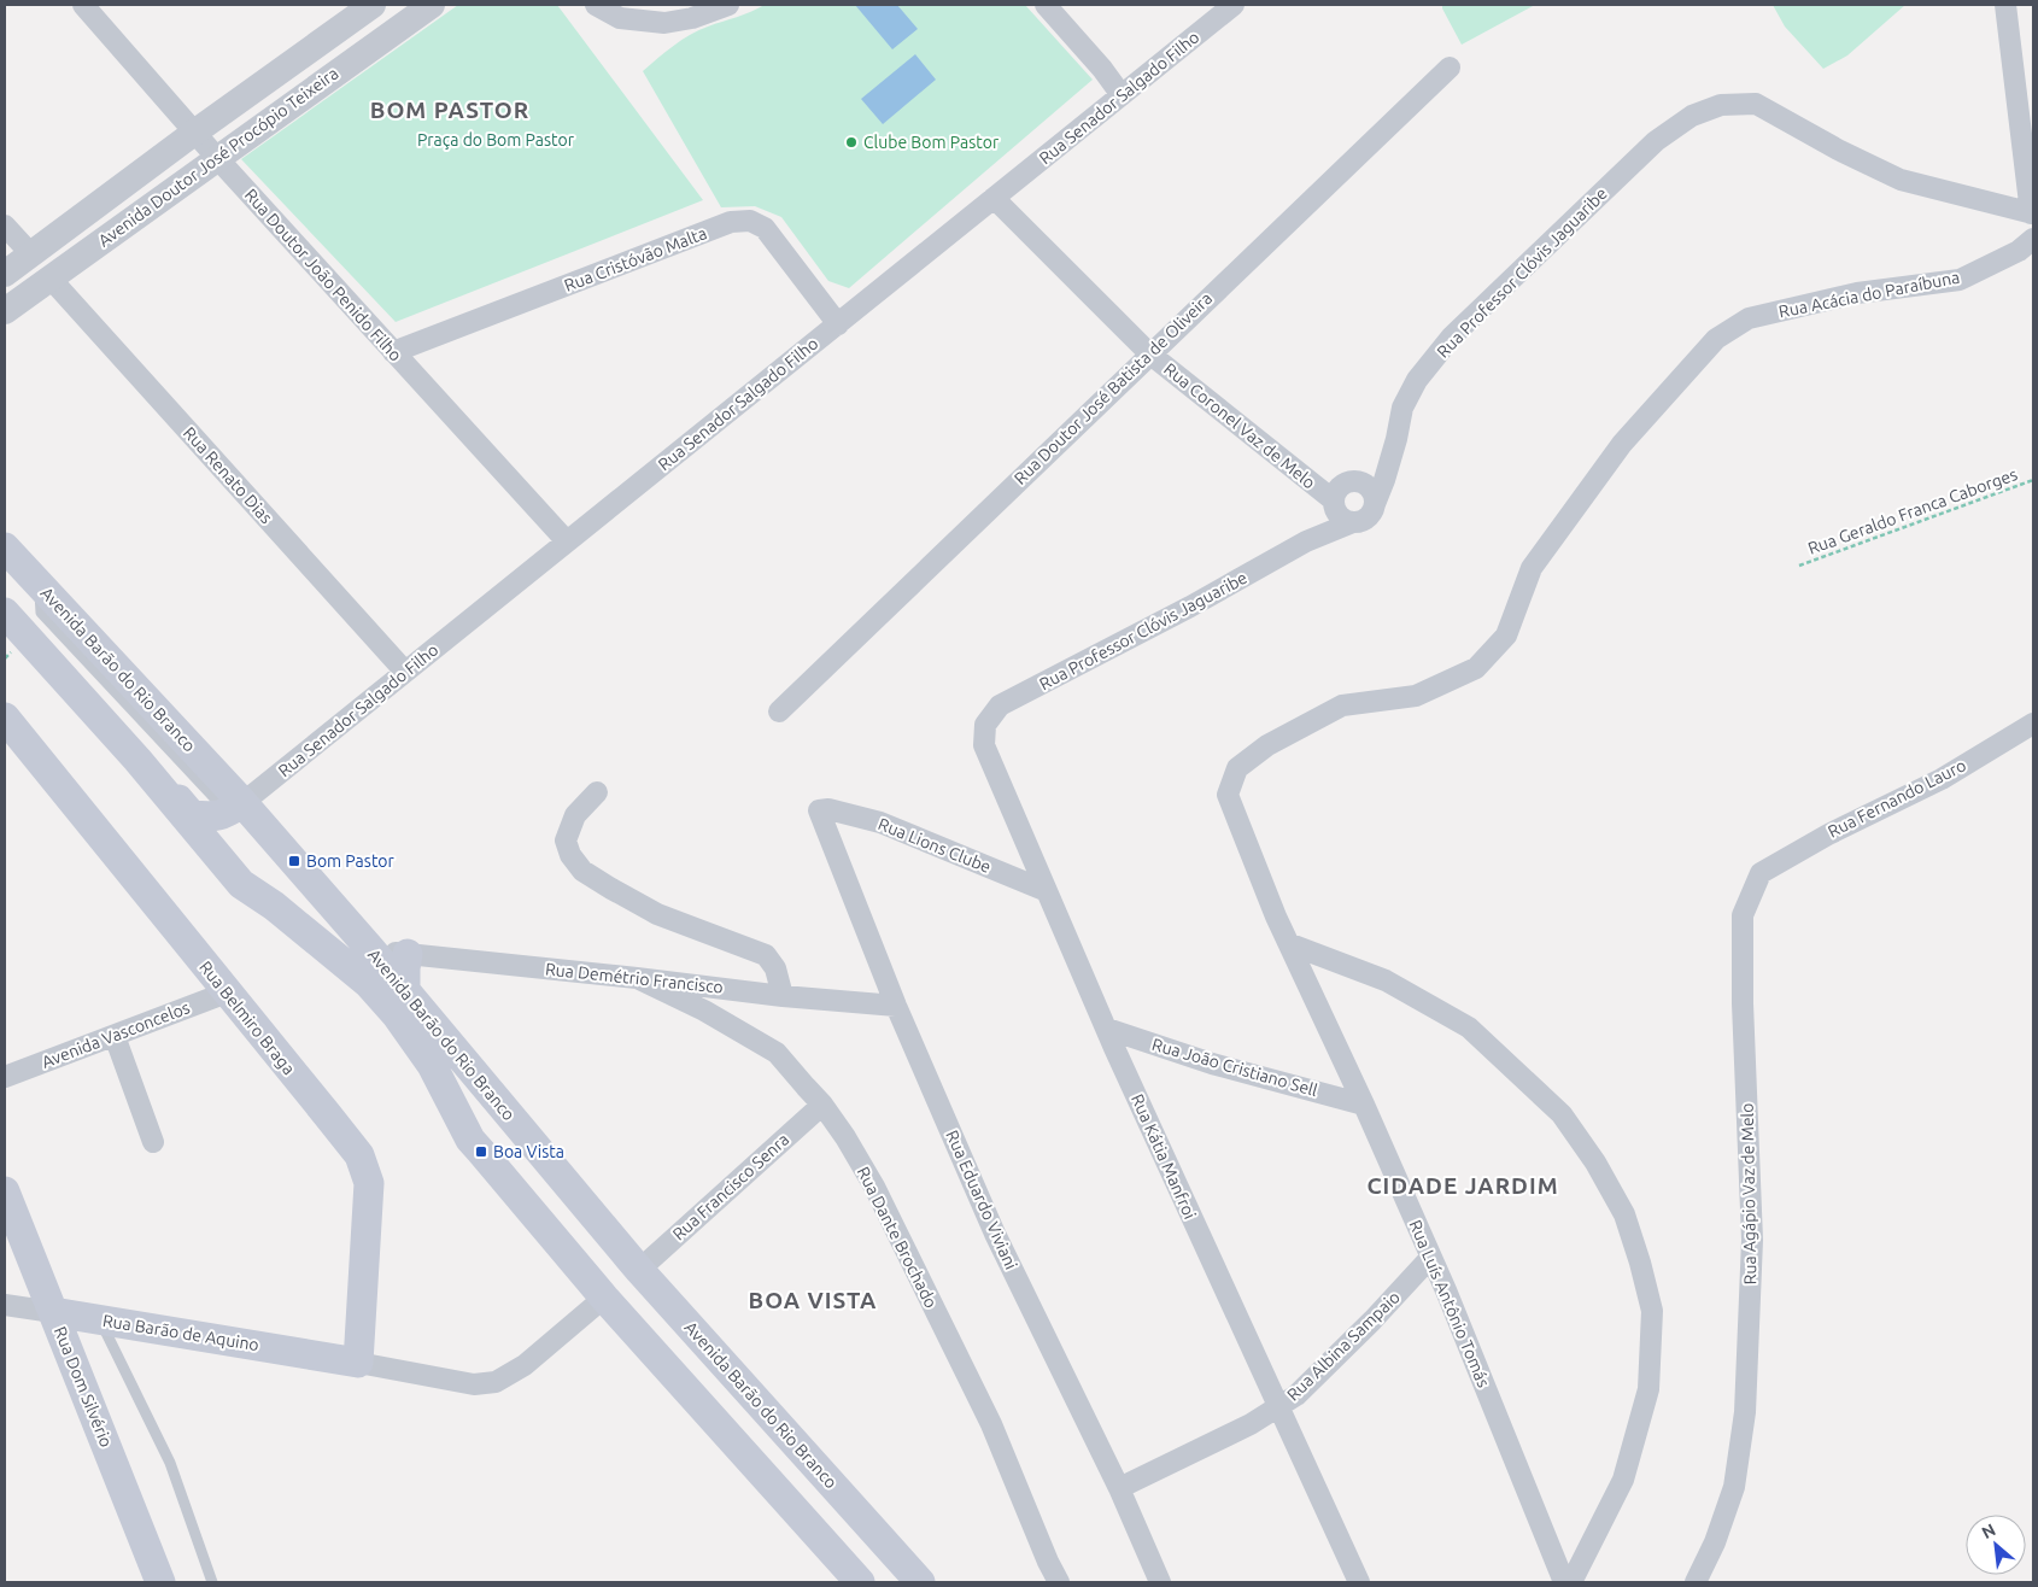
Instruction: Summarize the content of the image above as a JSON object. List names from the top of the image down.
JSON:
{
  "streets": {
    "main road": [
      "Avenida Barão do Rio Branco",
      "Rua Belmiro Braga",
      "Rua Barão de Aquino",
      "Rua Dom Silvério"
    ],
    "street": [
      "Rua Senador Salgado Filho",
      "Avenida Doutor José Procópio Teixeira",
      "Rua Cristóvão Malta",
      "Rua Professor Clóvis Jaguaribe",
      "Rua Doutor João Penido Filho",
      "Rua Acácia do Paraíbuna",
      "Rua Doutor José Batista de Oliveira",
      "Rua Coronel Vaz de Melo",
      "Rua Renato Dias",
      "Rua Fernando Lauro",
      "Rua Lions Clube",
      "Rua Demétrio Francisco",
      "Avenida Vasconcelos",
      "Rua João Cristiano Sell",
      "Rua Kátia Manfroi",
      "Rua Francisco Senra",
      "Rua Agápio Vaz de Melo",
      "Rua Eduardo Viviani",
      "Rua Dante Brochado",
      "Rua Luís Antônio Tomás",
      "Rua Albina Sampaio"
    ],
    "path": ["Rua Geraldo Franca Caborges"]
  },
  "crossings": [
    ["Rua Senador Salgado Filho", "Rua Cristóvão Malta"],
    ["Rua Senador Salgado Filho", "Rua Doutor João Penido Filho"],
    ["Rua Senador Salgado Filho", "Rua Coronel Vaz de Melo"],
    ["Rua Senador Salgado Filho", "Rua Renato Dias"],
    ["Rua Senador Salgado Filho", "Avenida Barão do Rio Branco"],
    ["Avenida Doutor José Procópio Teixeira", "Rua Doutor João Penido Filho"],
    ["Avenida Doutor José Procópio Teixeira", "Rua Renato Dias"],
    ["Rua Cristóvão Malta", "Rua Doutor João Penido Filho"],
    ["Rua Professor Clóvis Jaguaribe", "Rua Coronel Vaz de Melo"],
    ["Rua Professor Clóvis Jaguaribe", "Rua Kátia Manfroi"],
    ["Rua Acácia do Paraíbuna", "Rua Luís Antônio Tomás"],
    ["Rua Doutor José Batista de Oliveira", "Rua Coronel Vaz de Melo"],
    ["Avenida Barão do Rio Branco", "Rua Demétrio Francisco"],
    ["Avenida Barão do Rio Branco", "Rua Francisco Senra"],
    ["Rua Fernando Lauro", "Rua Agápio Vaz de Melo"],
    ["Rua Lions Clube", "Rua Kátia Manfroi"],
    ["Rua Lions Clube", "Rua Eduardo Viviani"],
    ["Rua Demétrio Francisco", "Rua Eduardo Viviani"],
    ["Rua Demétrio Francisco", "Rua Dante Brochado"],
    ["Rua Belmiro Braga", "Avenida Vasconcelos"],
    ["Rua Belmiro Braga", "Rua Barão de Aquino"],
    ["Rua João Cristiano Sell", "Rua Kátia Manfroi"],
    ["Rua João Cristiano Sell", "Rua Luís Antônio Tomás"],
    ["Rua Kátia Manfroi", "Rua Albina Sampaio"],
    ["Rua Francisco Senra", "Rua Dante Brochado"],
    ["Rua Eduardo Viviani", "Rua Albina Sampaio"],
    ["Rua Luís Antônio Tomás", "Rua Albina Sampaio"],
    ["Rua Barão de Aquino", "Rua Dom Silvério"]
  ],
  "districts": ["BOM PASTOR", "CIDADE JARDIM", "BOA VISTA"],
  "parks": ["Praça do Bom Pastor"],
  "places": {
    "other": ["Clube Bom Pastor"],
    "transit": ["Bom Pastor", "Boa Vista"]
  },
  "north": "top left"
}
